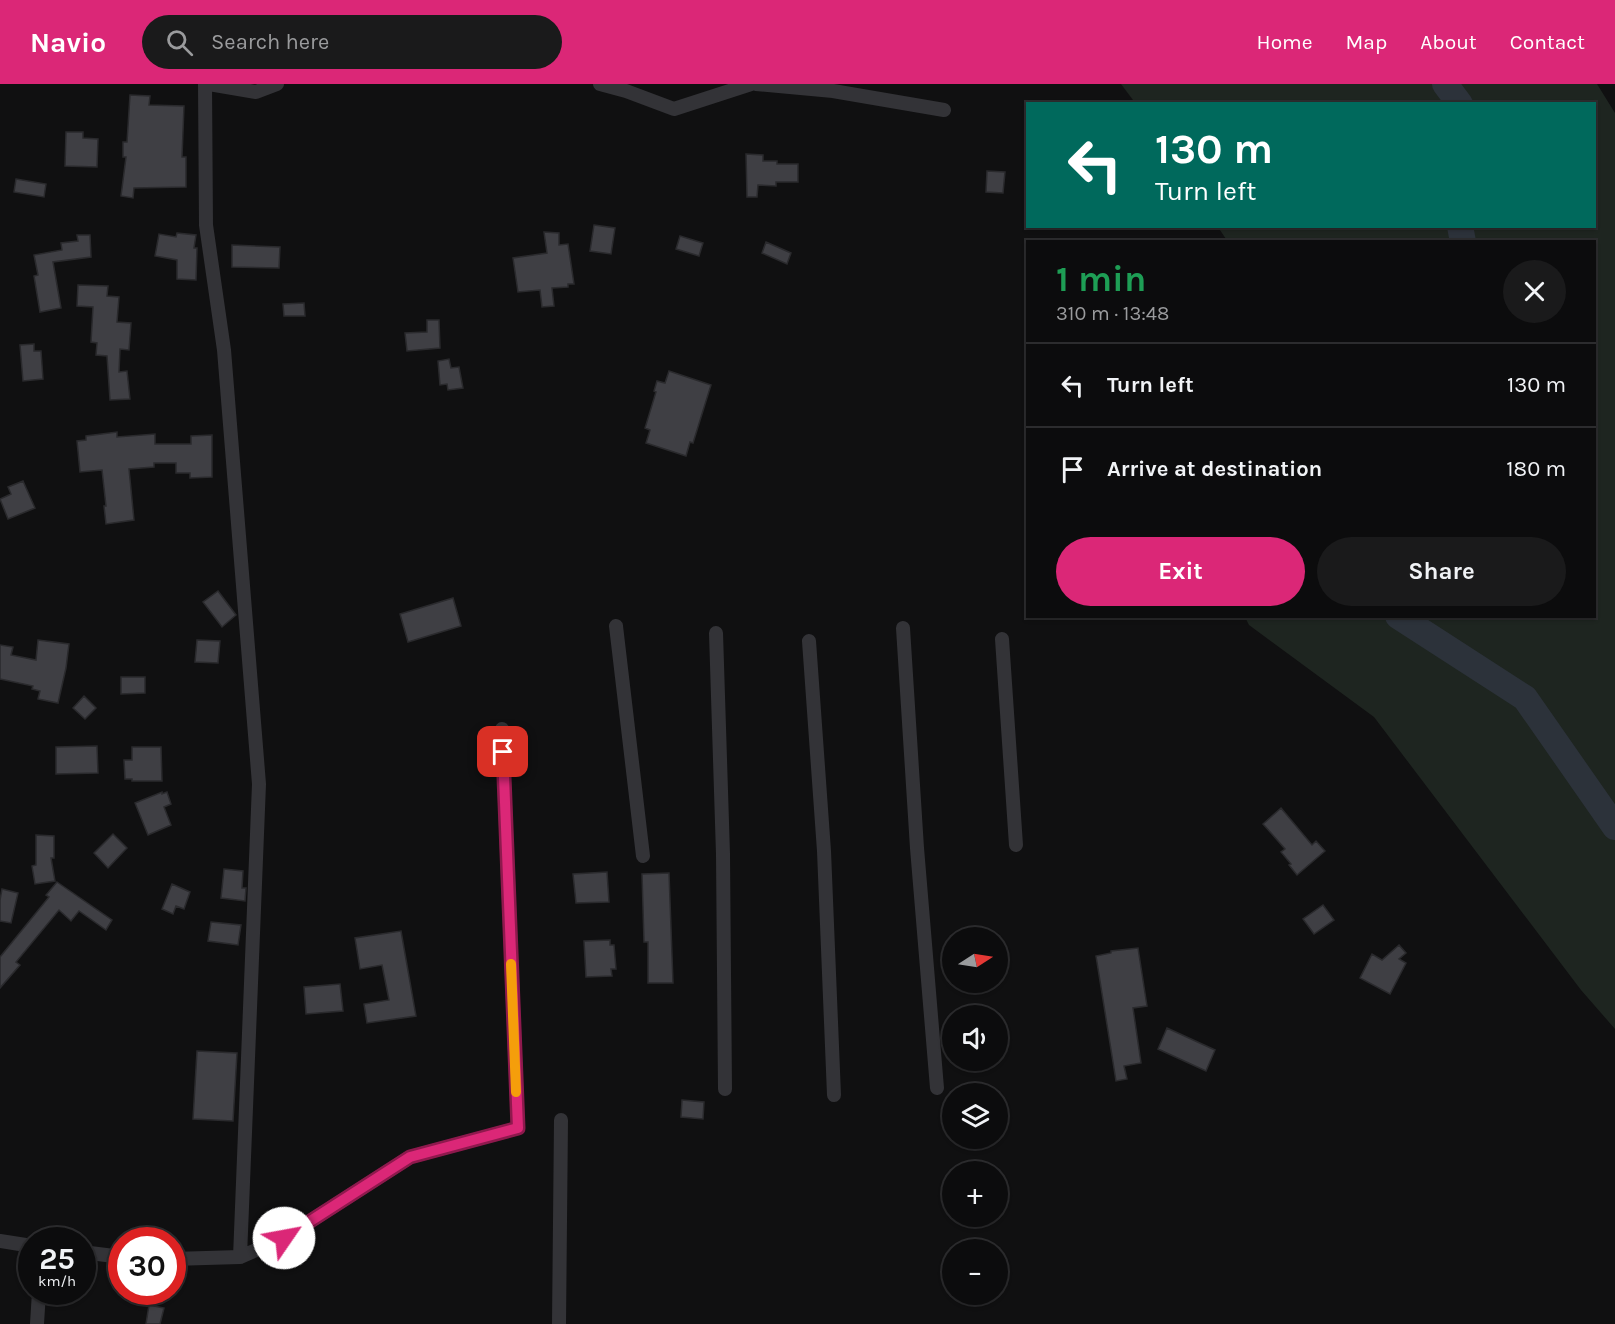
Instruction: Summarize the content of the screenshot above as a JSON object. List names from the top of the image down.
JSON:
{
  "north": "right",
  "page": {
    "header": "Navio",
    "search": "Search here",
    "nav": [
      "Home",
      "Map",
      "About",
      "Contact"
    ],
    "turn": ["130 m", "Turn left"],
    "heading": ["1 min", "310 m · 13:48"],
    "list": [
      {
        "name": "Turn left",
        "value": "130 m"
      },
      {
        "name": "Arrive at destination",
        "value": "180 m"
      }
    ],
    "buttons": ["Exit", "Share"],
    "map_buttons": ["+", "−"],
    "speed": "25 km/h",
    "limit": "30"
  }
}
